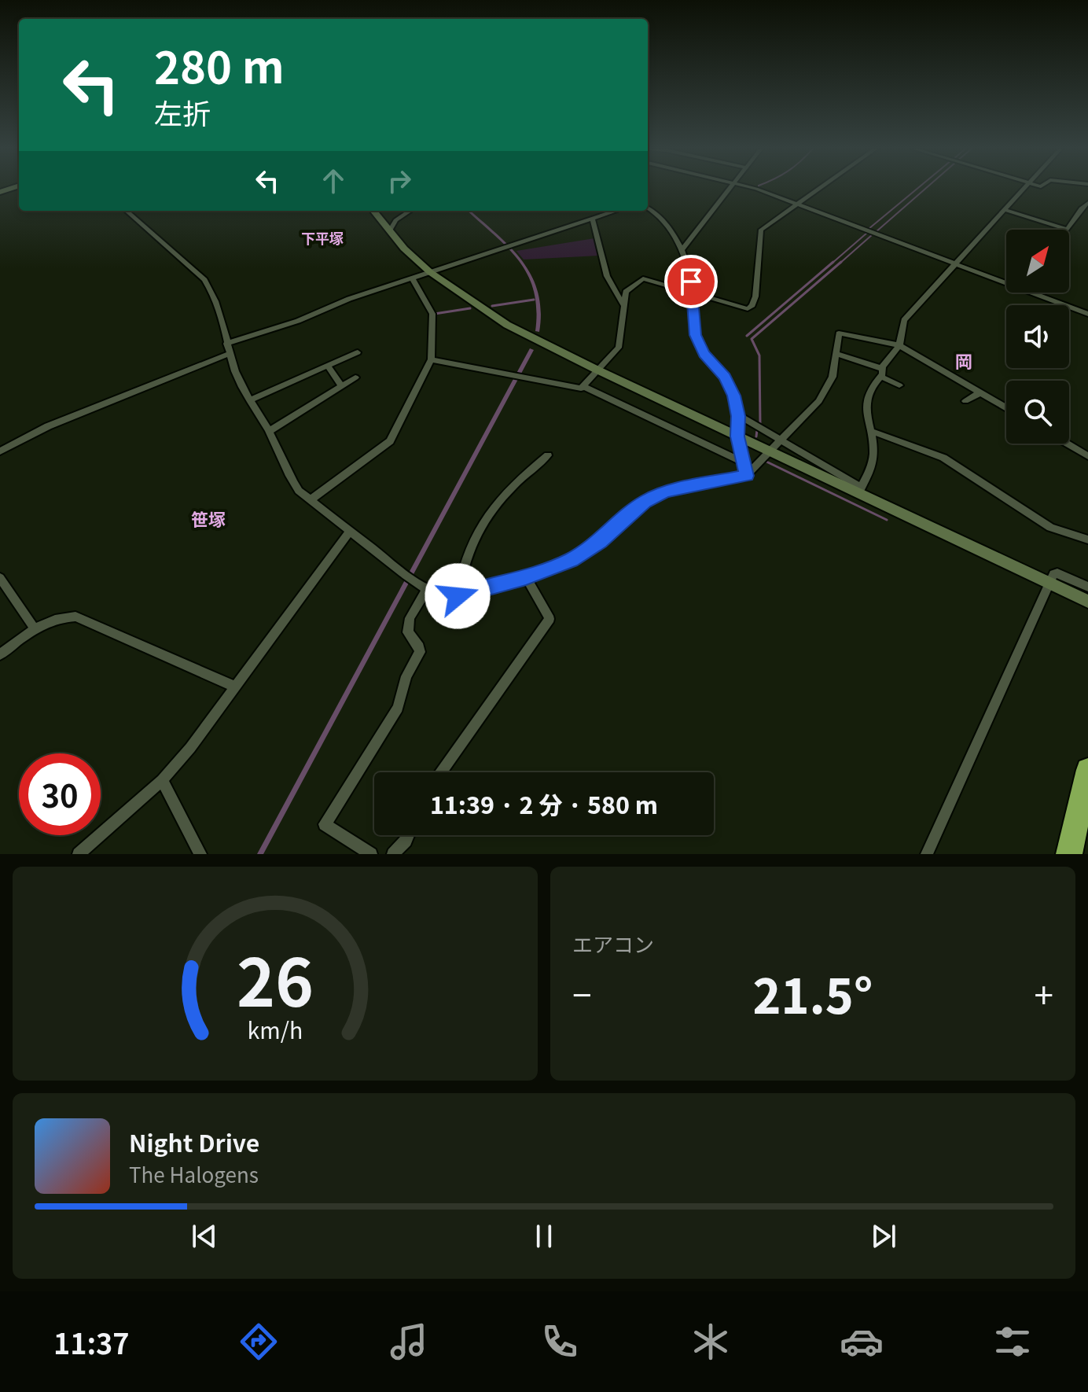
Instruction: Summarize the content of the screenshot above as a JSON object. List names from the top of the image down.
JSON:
{
  "districts": ["下平塚", "岡", "笹塚"],
  "north": "top right",
  "page": {
    "turn": ["280 m", "左折"],
    "limit": "30",
    "trip": "11:39 · 2 分 · 580 m",
    "tile": "エアコン",
    "heat": ["−", "21.5°", "+"],
    "song": ["Night Drive", "The Halogens"],
    "tabs": "11:37",
    "gauge": ["26", "km/h"]
  }
}
